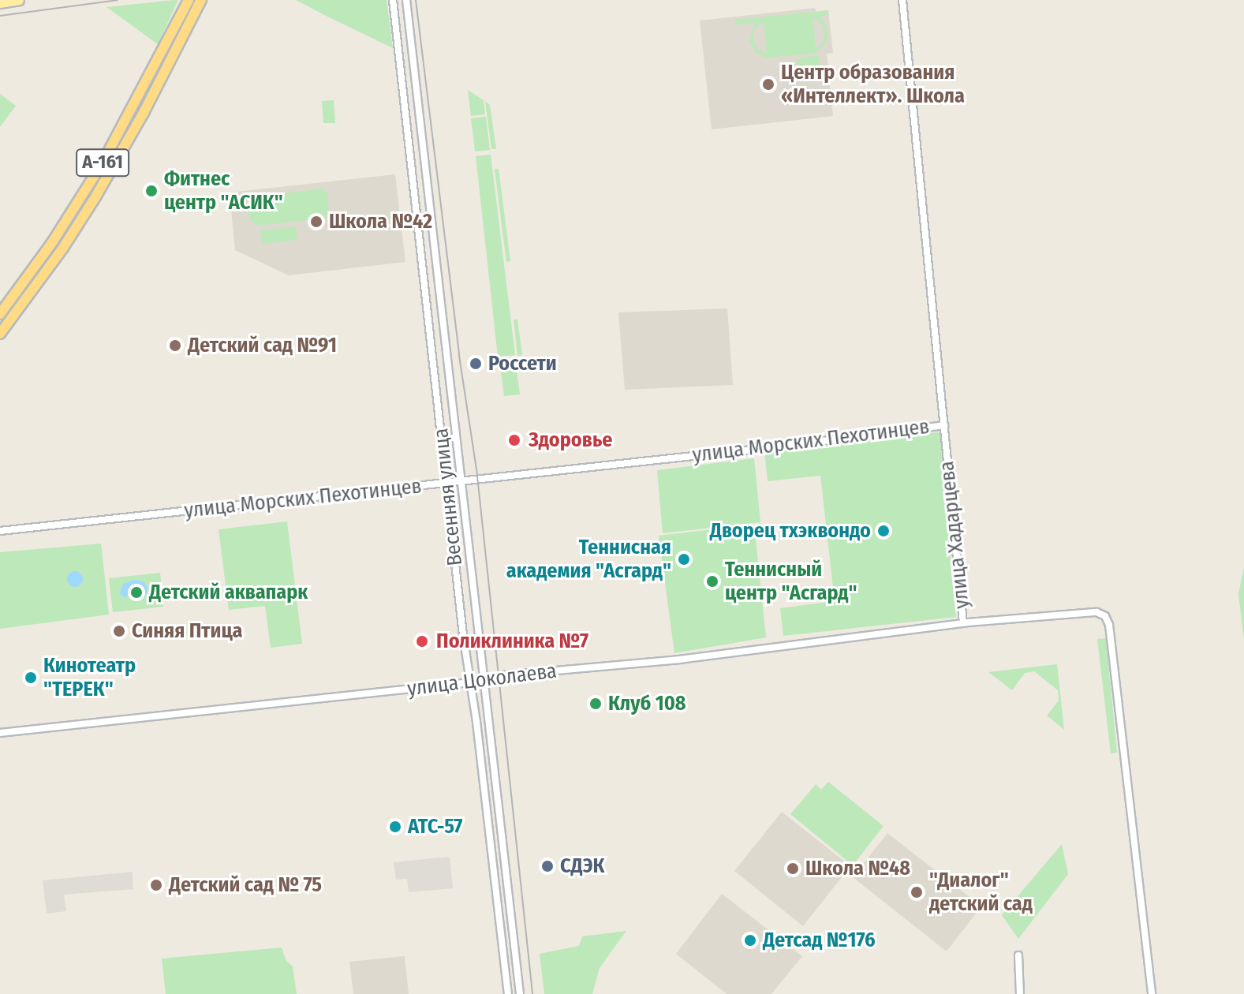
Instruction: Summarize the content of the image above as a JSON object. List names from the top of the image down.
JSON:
{
  "streets": {
    "highway": ["А-161"],
    "street": [
      "улица Морских Пехотинцев",
      "Весенняя улица",
      "улица Хадарцева",
      "улица Цоколаева"
    ]
  },
  "crossings": [
    ["улица Морских Пехотинцев", "Весенняя улица"],
    ["улица Морских Пехотинцев", "улица Хадарцева"],
    ["Весенняя улица", "улица Цоколаева"],
    ["улица Хадарцева", "улица Цоколаева"]
  ],
  "places": [
    "Центр образования «Интеллект». Школа",
    "Фитнес центр \"АСИК\"",
    "Школа №42",
    "Детский сад №91",
    "Россети",
    "Здоровье",
    "Дворец тхэквондо",
    "Теннисная академия \"Асгард\"",
    "Теннисный центр \"Асгард\"",
    "Детский аквапарк",
    "Синяя Птица",
    "Поликлиника №7",
    "Кинотеатр \"ТЕРЕК\"",
    "Клуб 108",
    "АТС-57",
    "СДЭК",
    "Школа №48",
    "Детский сад № 75",
    "\"Диалог\" детский сад",
    "Детсад №176"
  ]
}
